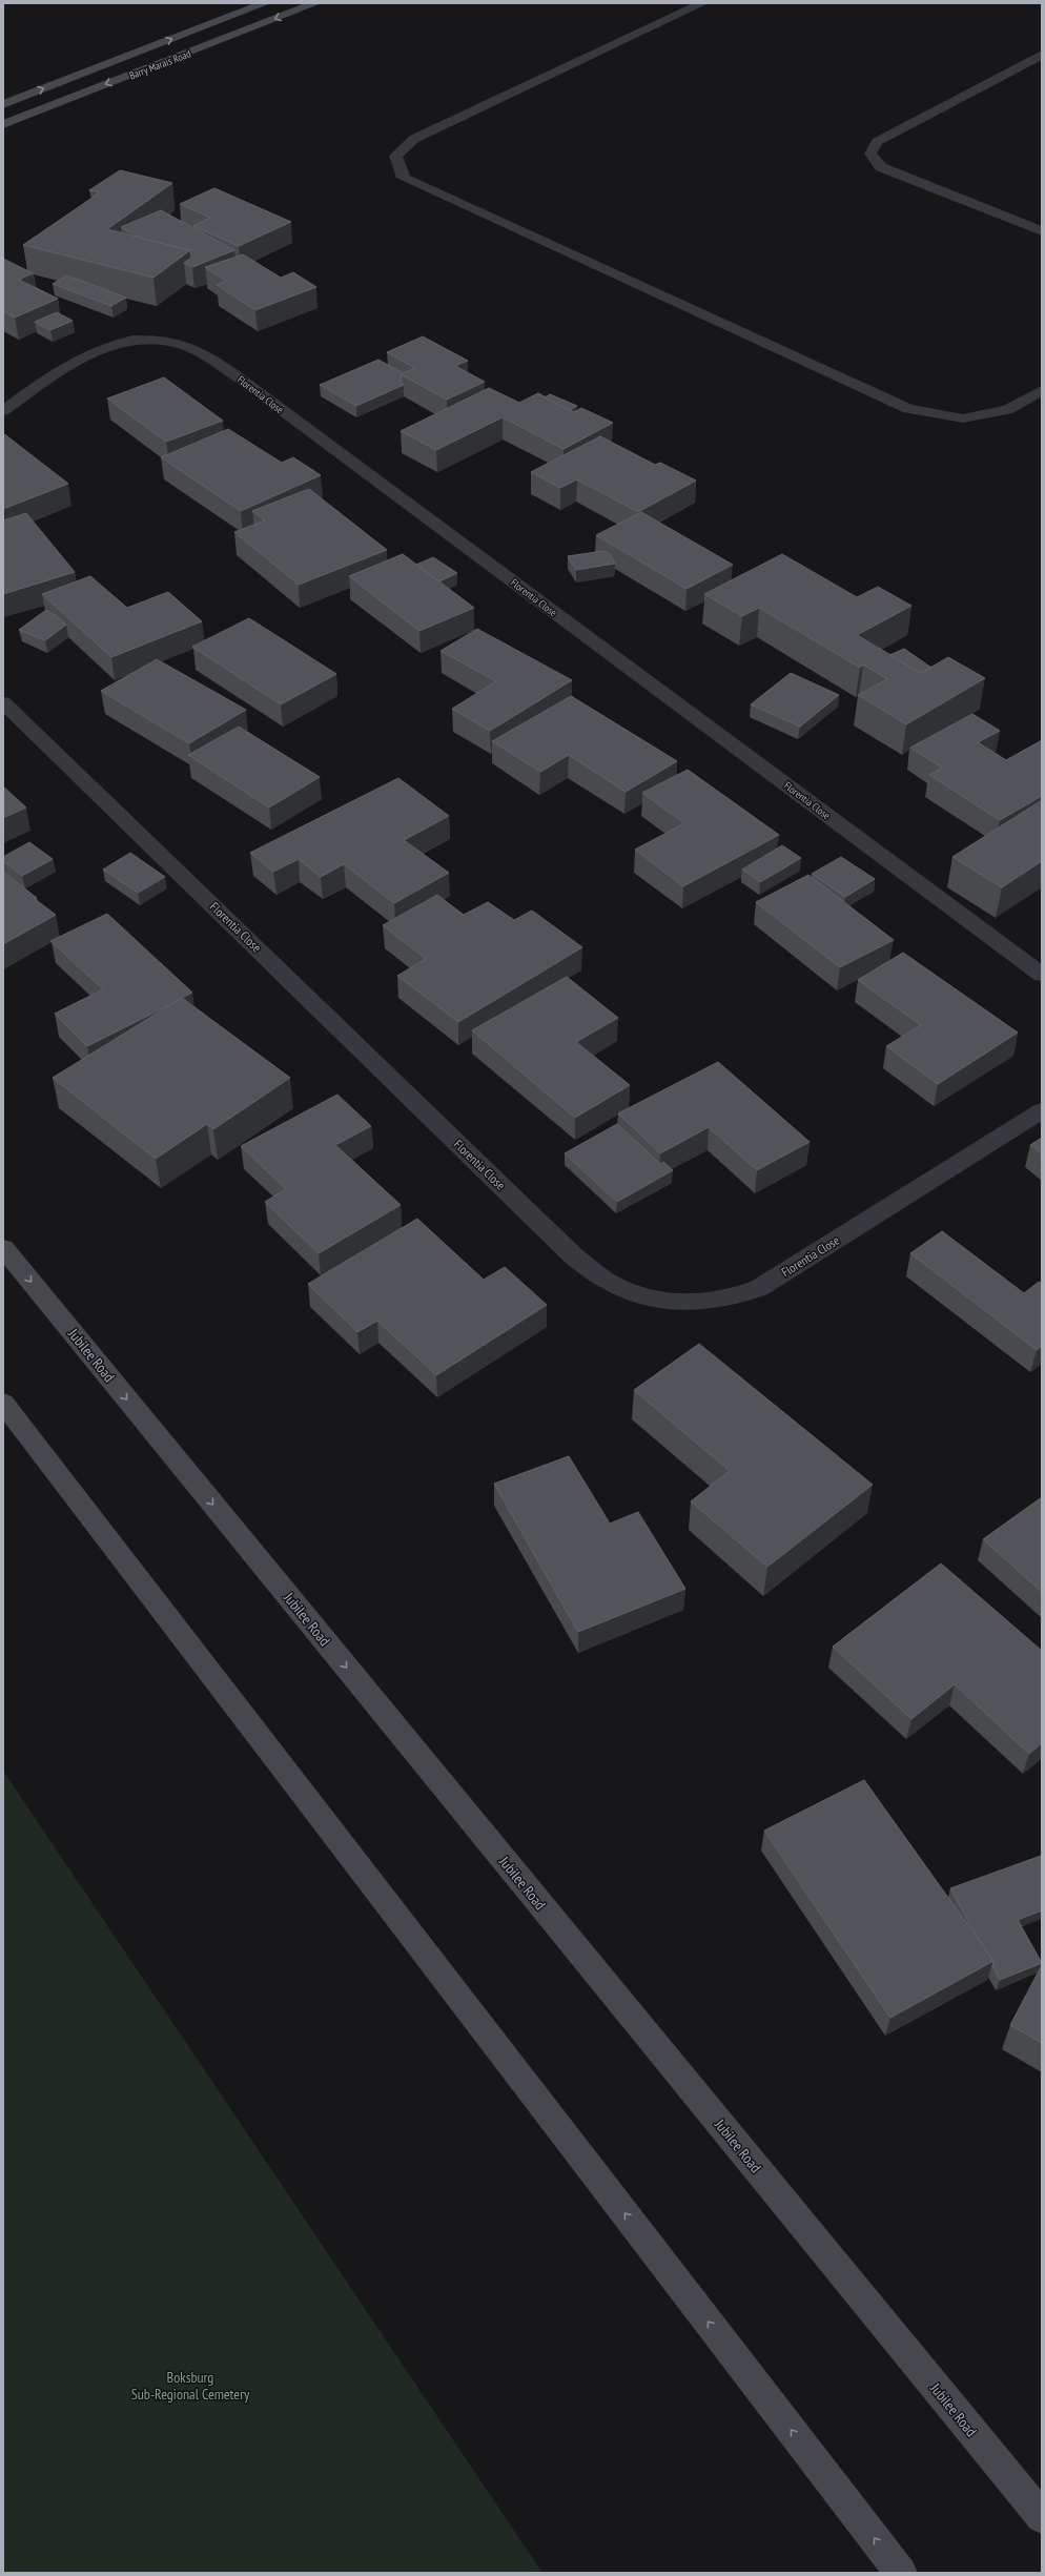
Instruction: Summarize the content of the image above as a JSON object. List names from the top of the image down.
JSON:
{
  "streets": {
    "main road": ["Barry Marais Road", "Jubilee Road"],
    "street": ["Florentia Close"]
  },
  "parks": ["Boksburg Sub-Regional Cemetery"]
}
